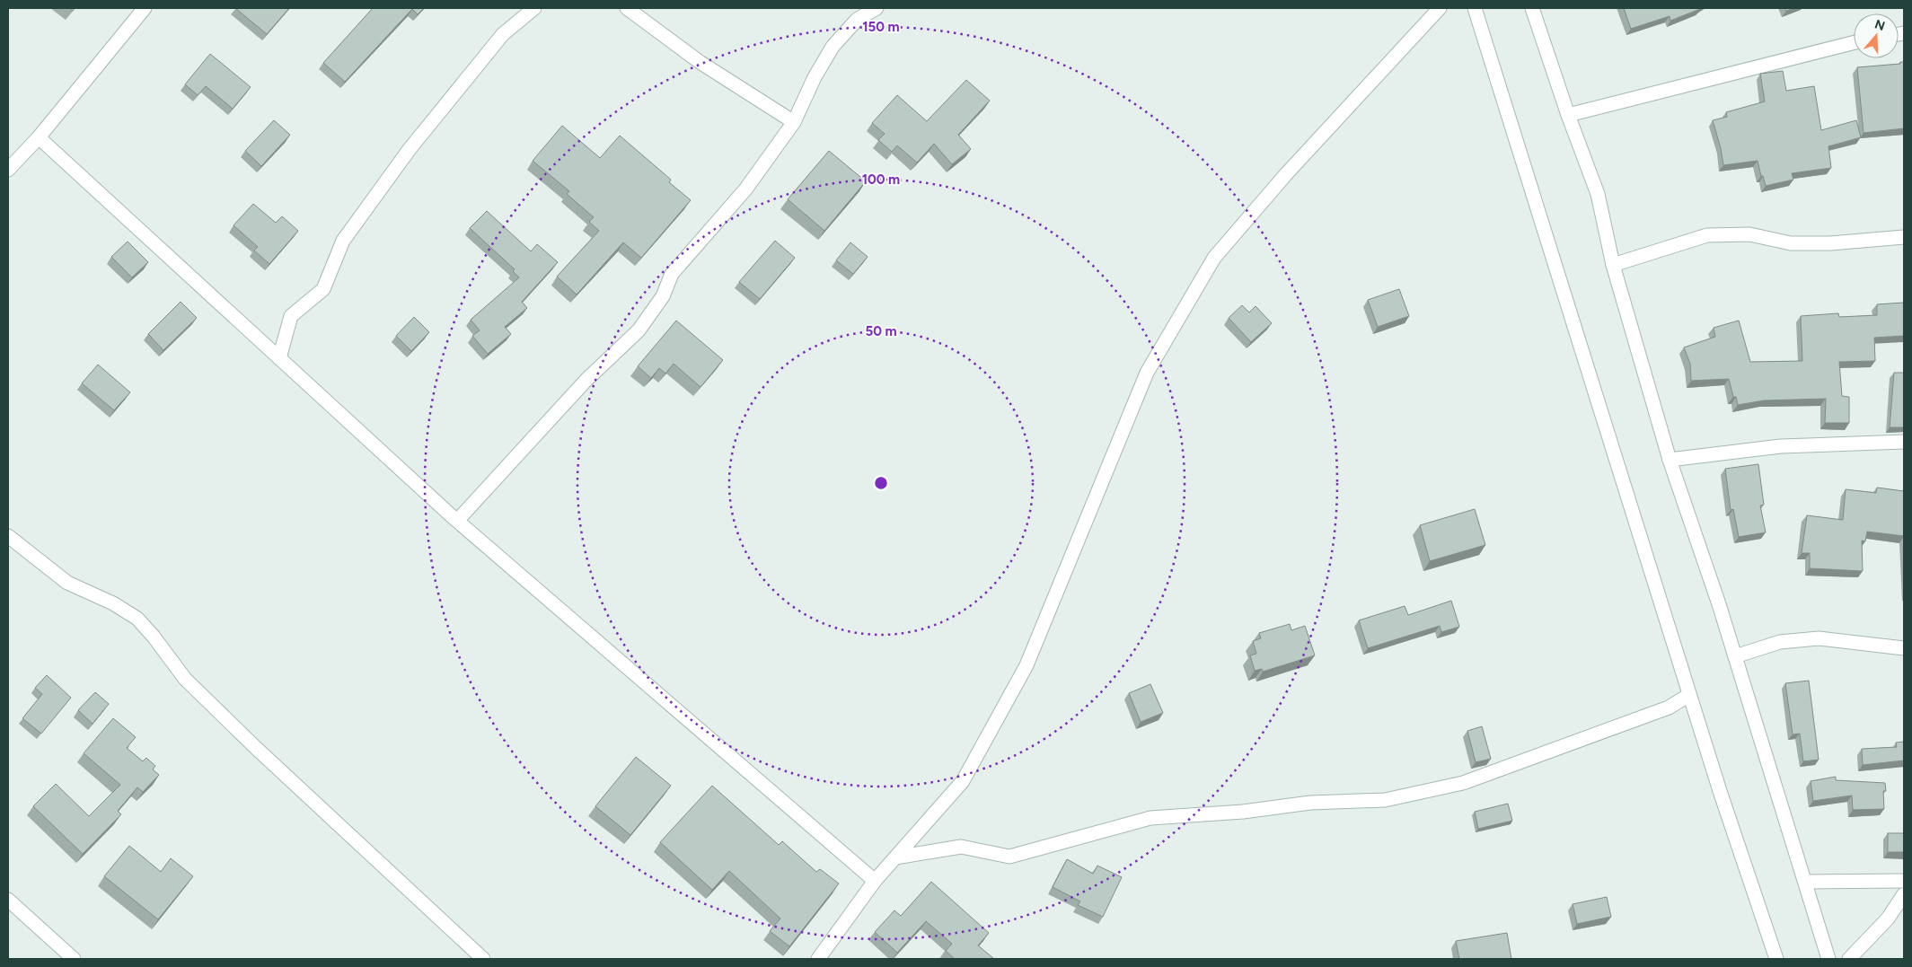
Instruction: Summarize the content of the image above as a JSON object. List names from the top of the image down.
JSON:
{
  "north": "top",
  "rings": ["150 m", "100 m", "50 m"]
}
